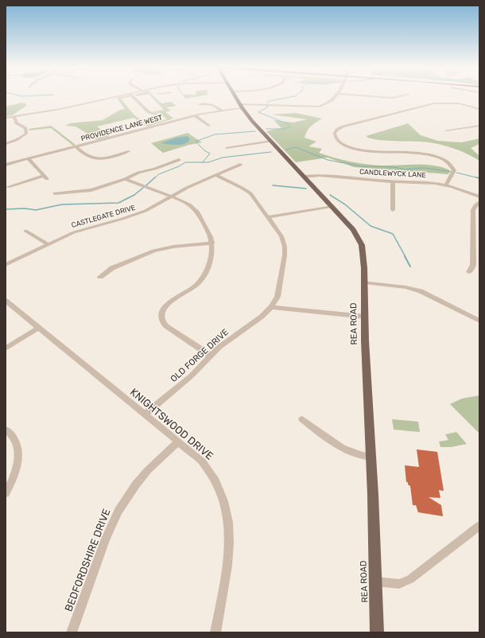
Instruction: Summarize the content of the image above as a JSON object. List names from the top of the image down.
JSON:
{
  "streets": {
    "main road": ["REA ROAD"],
    "street": [
      "PROVIDENCE LANE WEST",
      "CANDLEWYCK LANE",
      "CASTLEGATE DRIVE",
      "OLD FORGE DRIVE",
      "KNIGHTSWOOD DRIVE",
      "BEDFORDSHIRE DRIVE"
    ]
  },
  "crossings": [
    ["PROVIDENCE LANE WEST", "REA ROAD"],
    ["CANDLEWYCK LANE", "REA ROAD"],
    ["CASTLEGATE DRIVE", "OLD FORGE DRIVE"],
    ["OLD FORGE DRIVE", "KNIGHTSWOOD DRIVE"],
    ["KNIGHTSWOOD DRIVE", "BEDFORDSHIRE DRIVE"]
  ]
}
